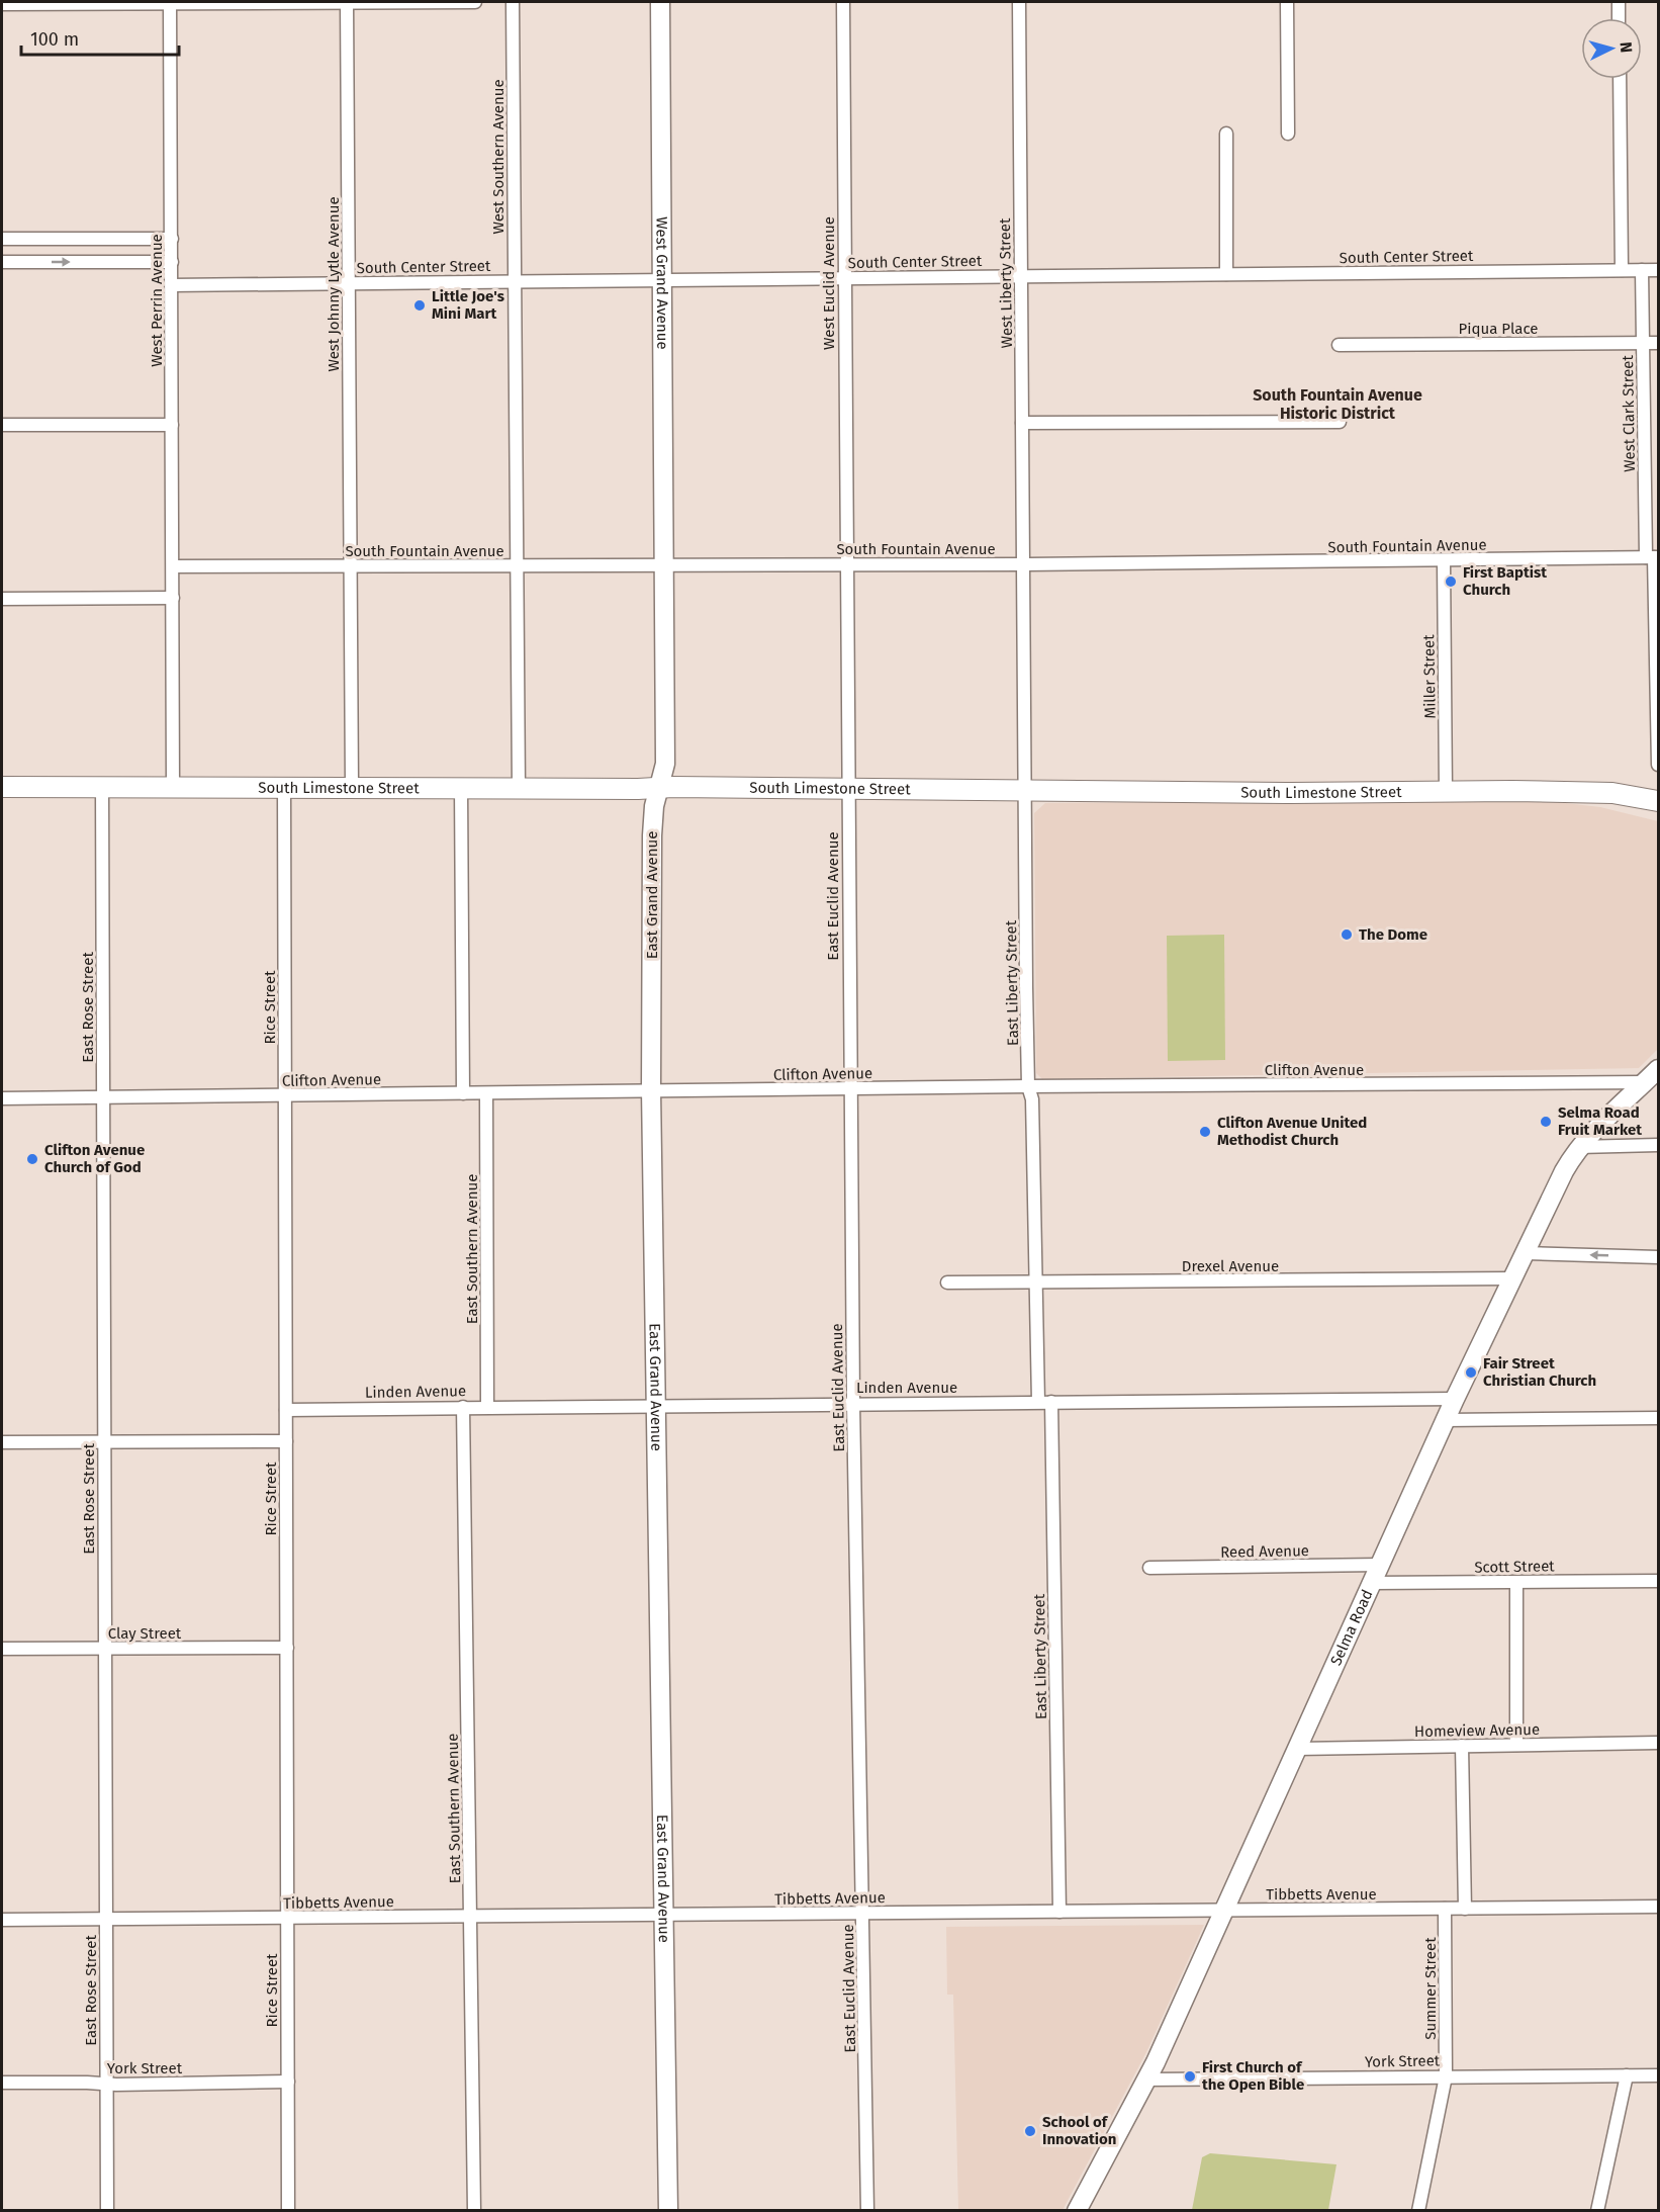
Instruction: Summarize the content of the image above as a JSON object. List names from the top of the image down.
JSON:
{
  "streets": {
    "main road": ["South Limestone Street"],
    "street": [
      "West Southern Avenue",
      "South Center Street",
      "West Grand Avenue",
      "West Euclid Avenue",
      "West Liberty Street",
      "West Johnny Lytle Avenue",
      "West Perrin Avenue",
      "Piqua Place",
      "West Clark Street",
      "South Fountain Avenue",
      "Miller Street",
      "East Grand Avenue",
      "East Euclid Avenue",
      "East Liberty Street",
      "East Rose Street",
      "Rice Street",
      "Clifton Avenue",
      "East Southern Avenue",
      "Drexel Avenue",
      "Linden Avenue",
      "Reed Avenue",
      "Scott Street",
      "Selma Road",
      "Clay Street",
      "Homeview Avenue",
      "Tibbetts Avenue",
      "Summer Street",
      "York Street"
    ]
  },
  "crossings": [
    ["West Southern Avenue", "South Center Street"],
    ["West Southern Avenue", "South Fountain Avenue"],
    ["South Center Street", "West Grand Avenue"],
    ["South Center Street", "West Euclid Avenue"],
    ["South Center Street", "West Liberty Street"],
    ["South Center Street", "West Johnny Lytle Avenue"],
    ["South Center Street", "West Perrin Avenue"],
    ["South Center Street", "West Clark Street"],
    ["West Grand Avenue", "South Fountain Avenue"],
    ["West Grand Avenue", "East Grand Avenue"],
    ["West Euclid Avenue", "South Fountain Avenue"],
    ["West Euclid Avenue", "East Euclid Avenue"],
    ["West Liberty Street", "South Fountain Avenue"],
    ["West Liberty Street", "East Liberty Street"],
    ["West Johnny Lytle Avenue", "South Fountain Avenue"],
    ["West Johnny Lytle Avenue", "South Limestone Street"],
    ["West Perrin Avenue", "South Fountain Avenue"],
    ["West Perrin Avenue", "South Limestone Street"],
    ["Piqua Place", "West Clark Street"],
    ["West Clark Street", "South Fountain Avenue"],
    ["South Fountain Avenue", "Miller Street"],
    ["South Fountain Avenue", "East Grand Avenue"],
    ["South Fountain Avenue", "East Euclid Avenue"],
    ["South Fountain Avenue", "East Liberty Street"],
    ["Miller Street", "South Limestone Street"],
    ["South Limestone Street", "East Grand Avenue"],
    ["South Limestone Street", "East Euclid Avenue"],
    ["South Limestone Street", "East Liberty Street"],
    ["South Limestone Street", "East Rose Street"],
    ["South Limestone Street", "Rice Street"],
    ["East Grand Avenue", "Clifton Avenue"],
    ["East Grand Avenue", "Linden Avenue"],
    ["East Grand Avenue", "Tibbetts Avenue"],
    ["East Euclid Avenue", "Clifton Avenue"],
    ["East Euclid Avenue", "Linden Avenue"],
    ["East Euclid Avenue", "Tibbetts Avenue"],
    ["East Liberty Street", "Clifton Avenue"],
    ["East Liberty Street", "Drexel Avenue"],
    ["East Liberty Street", "Linden Avenue"],
    ["East Liberty Street", "Tibbetts Avenue"],
    ["East Rose Street", "Clifton Avenue"],
    ["East Rose Street", "Clay Street"],
    ["East Rose Street", "Tibbetts Avenue"],
    ["East Rose Street", "York Street"],
    ["Rice Street", "Clifton Avenue"],
    ["Rice Street", "Linden Avenue"],
    ["Rice Street", "Clay Street"],
    ["Rice Street", "Tibbetts Avenue"],
    ["Rice Street", "York Street"],
    ["Clifton Avenue", "East Southern Avenue"],
    ["Clifton Avenue", "Selma Road"],
    ["East Southern Avenue", "Linden Avenue"],
    ["East Southern Avenue", "Tibbetts Avenue"],
    ["Drexel Avenue", "Selma Road"],
    ["Linden Avenue", "Selma Road"],
    ["Reed Avenue", "Selma Road"],
    ["Scott Street", "Selma Road"],
    ["Selma Road", "Homeview Avenue"],
    ["Selma Road", "Tibbetts Avenue"],
    ["Selma Road", "York Street"],
    ["Tibbetts Avenue", "Summer Street"],
    ["Summer Street", "York Street"]
  ],
  "districts": ["South Fountain Avenue Historic District"],
  "places": [
    "Little Joe's Mini Mart",
    "First Baptist Church",
    "The Dome",
    "Selma Road Fruit Market",
    "Clifton Avenue United Methodist Church",
    "Clifton Avenue Church of God",
    "Fair Street Christian Church",
    "First Church of the Open Bible",
    "School of Innovation"
  ],
  "scale_bar": "100 m",
  "north": "right"
}
